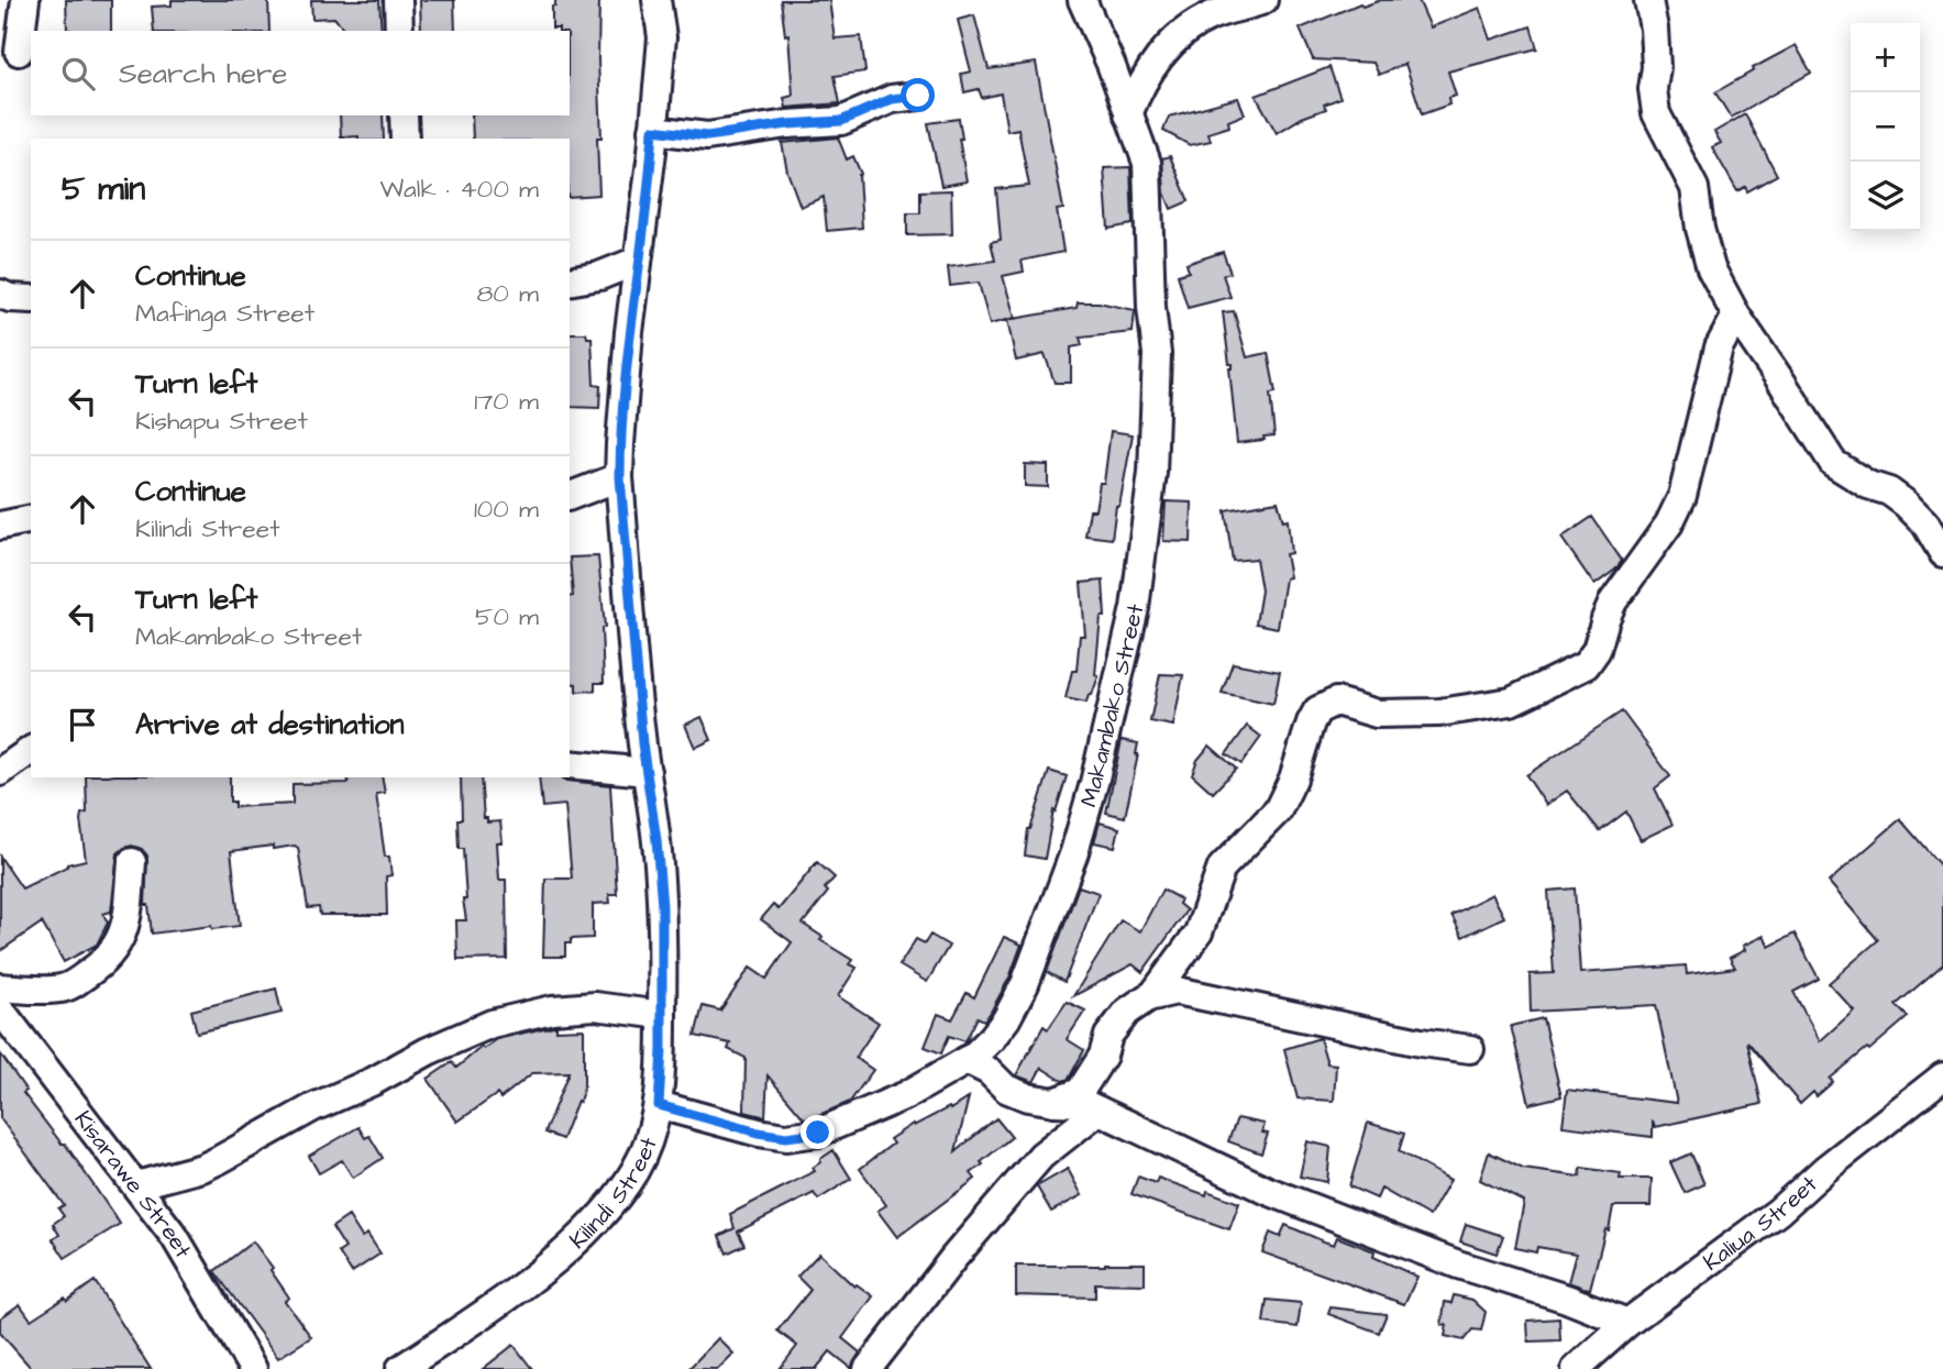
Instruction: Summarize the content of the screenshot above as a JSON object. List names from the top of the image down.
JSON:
{
  "streets": {
    "street": [
      "Makambako Street",
      "Kisarawe Street",
      "Kilindi Street",
      "Kaliua Street"
    ]
  },
  "crossings": [
    ["Makambako Street", "Kilindi Street"]
  ],
  "page": {
    "map_buttons": ["+", "−"],
    "search": "Search here",
    "heading": ["5 min", "Walk · 400 m"],
    "list": [
      ["Continue", "Mafinga Street", "80 m"],
      ["Turn left", "Kishapu Street", "170 m"],
      ["Continue", "Kilindi Street", "100 m"],
      ["Turn left", "Makambako Street", "50 m"],
      "Arrive at destination"
    ]
  }
}
